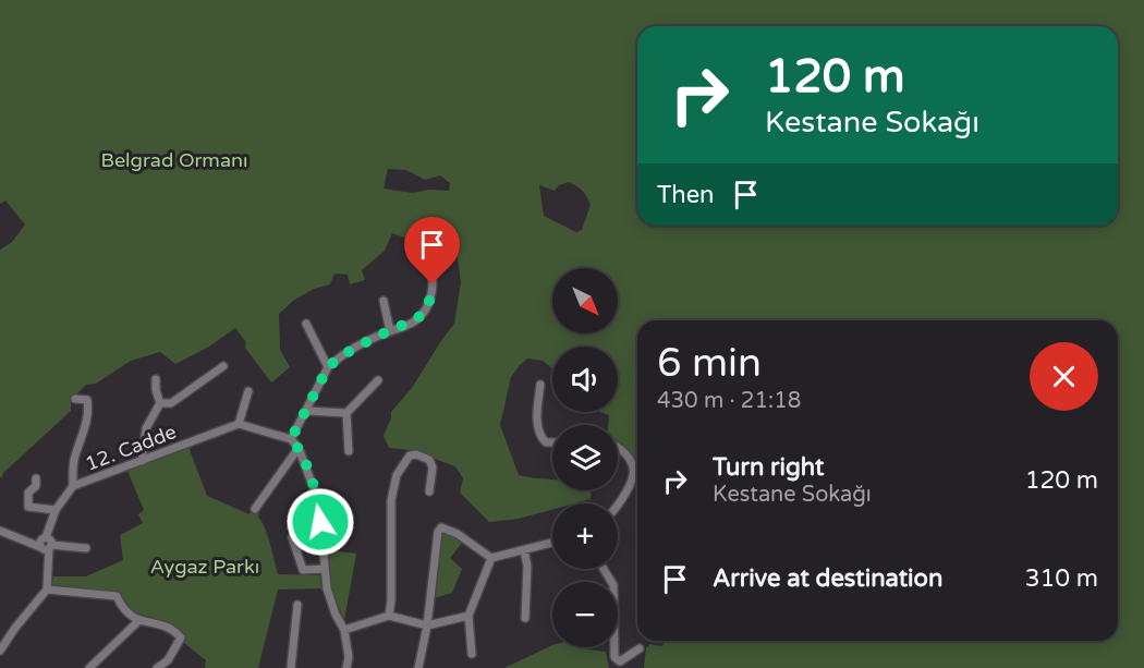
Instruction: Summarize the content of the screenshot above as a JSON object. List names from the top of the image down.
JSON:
{
  "streets": {
    "street": ["12. Cadde"]
  },
  "parks": ["Belgrad Ormanı", "Aygaz Parkı"],
  "north": "bottom right",
  "page": {
    "turn": ["120 m", "Kestane Sokağı"],
    "then": "Then",
    "map_buttons": ["+", "−"],
    "heading": ["6 min", "430 m · 21:18"],
    "list": [
      {
        "name": "Turn right",
        "note": "Kestane Sokağı",
        "value": "120 m"
      },
      {
        "name": "Arrive at destination",
        "value": "310 m"
      }
    ]
  }
}
